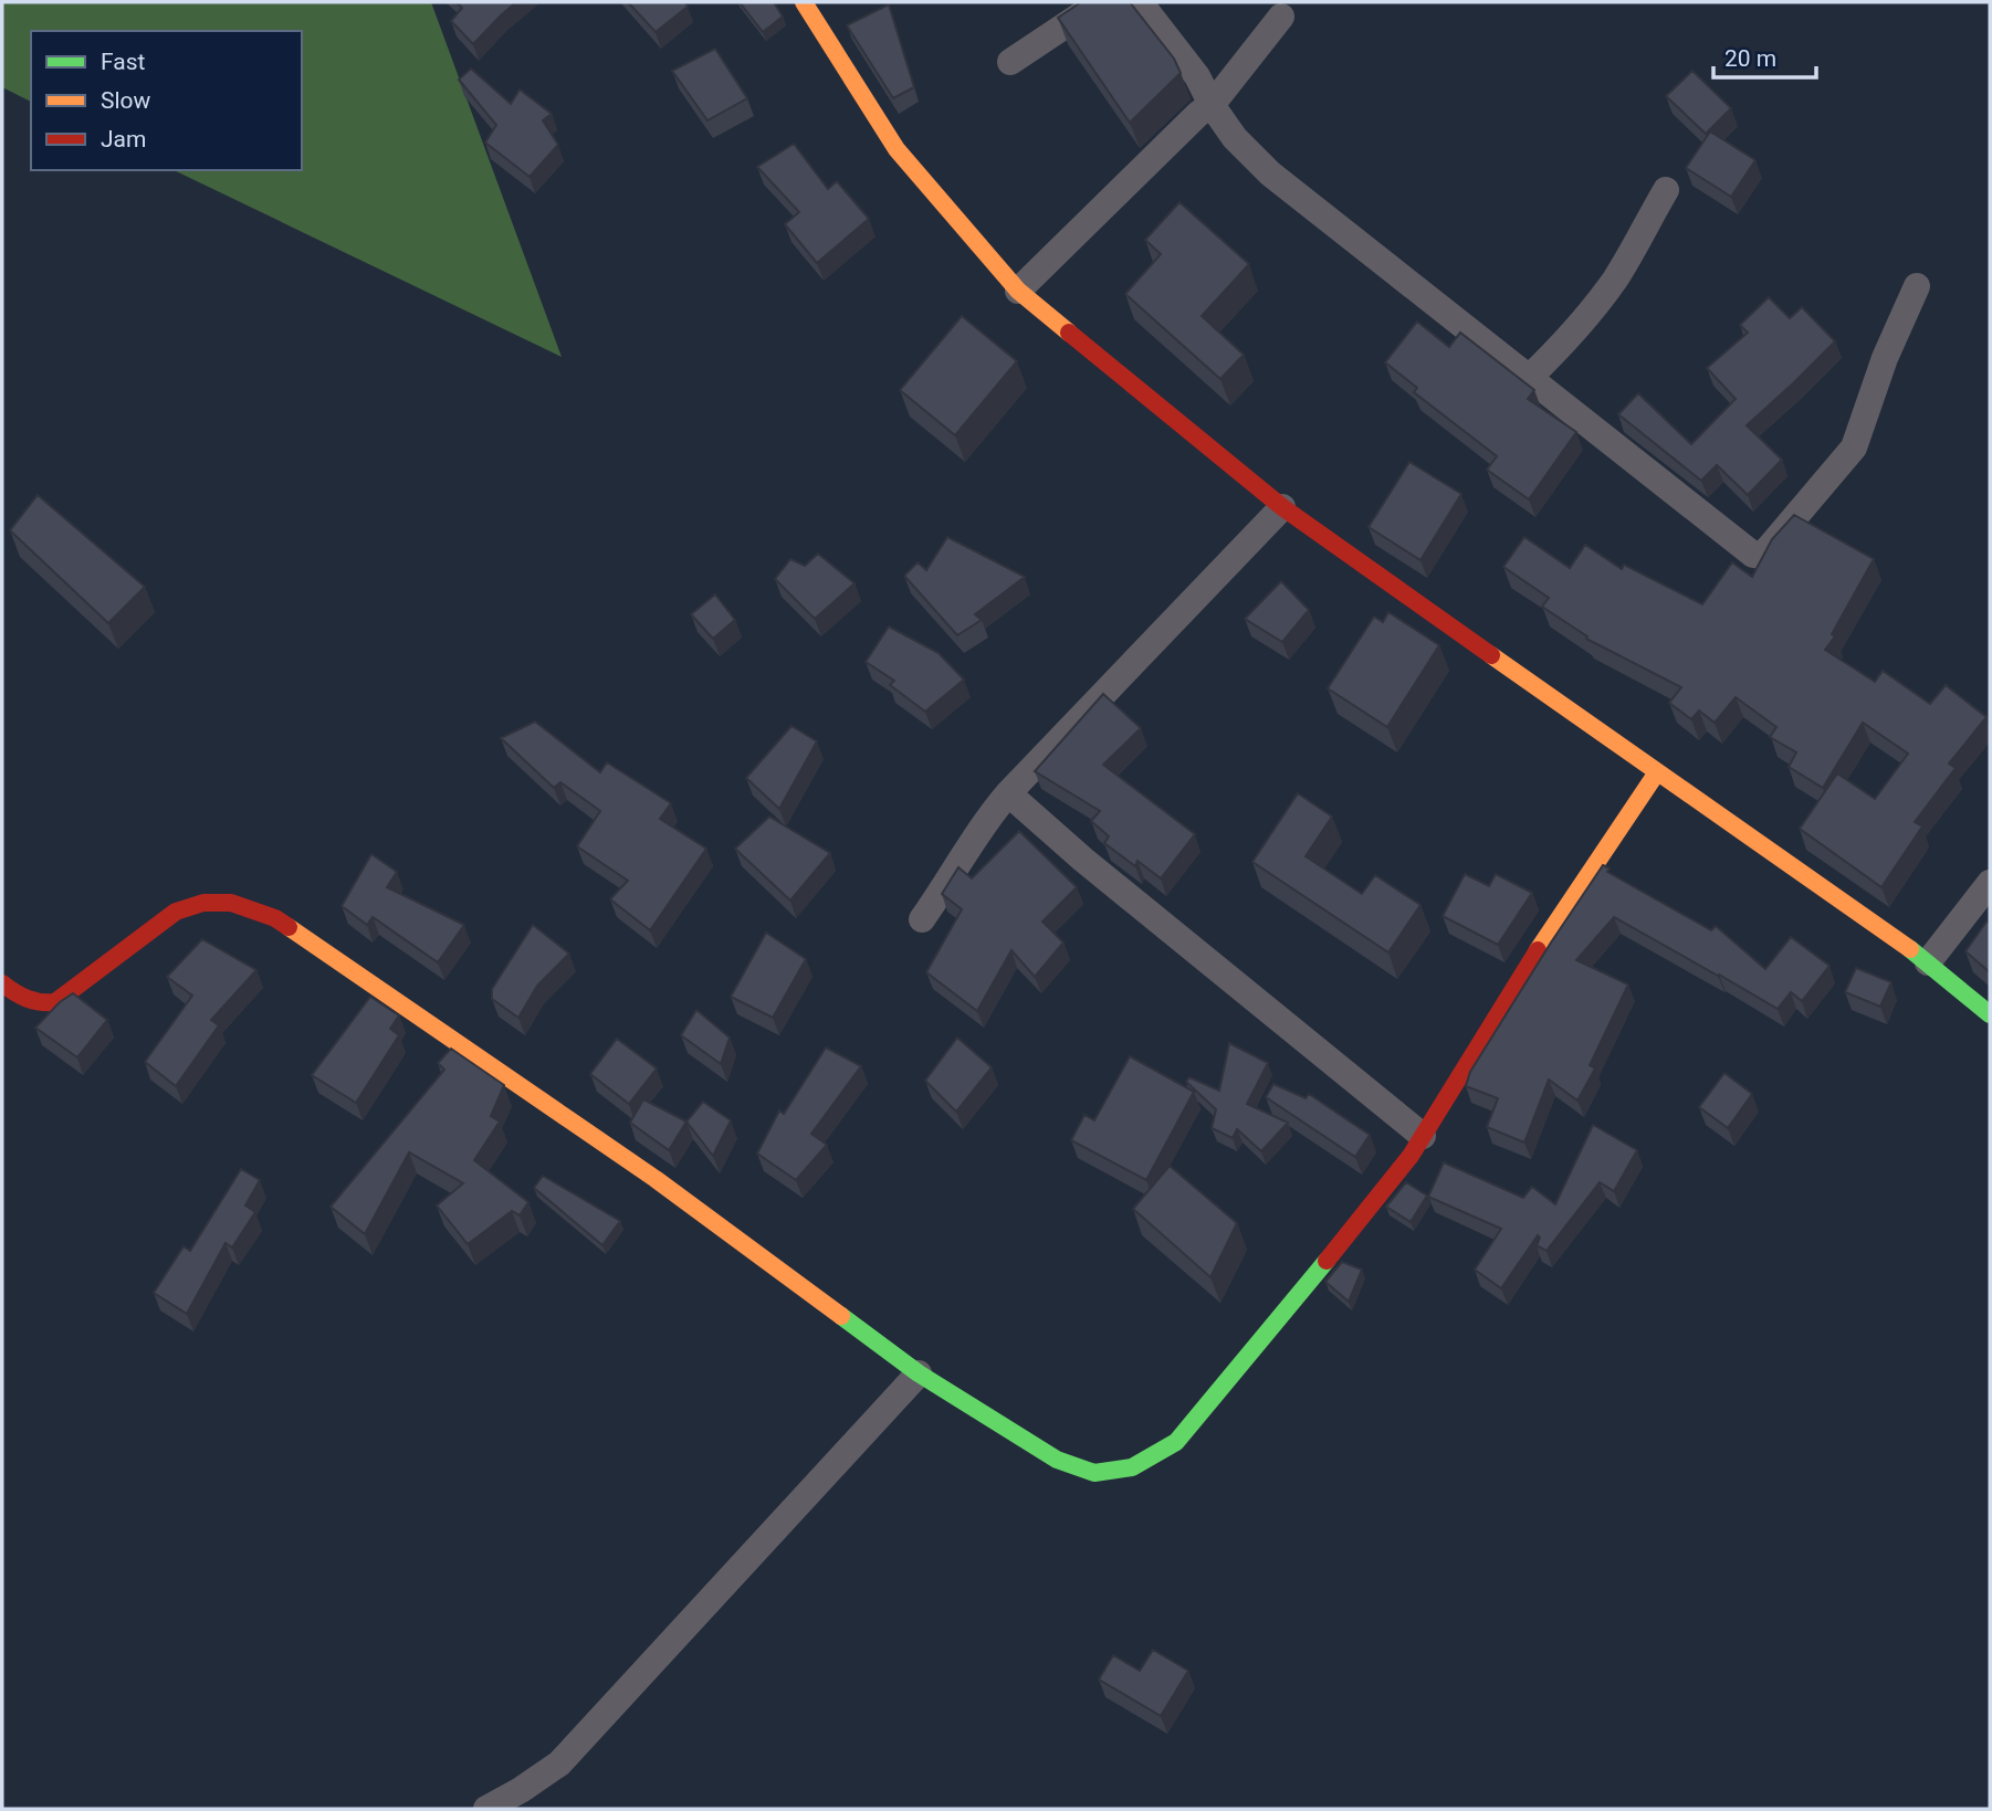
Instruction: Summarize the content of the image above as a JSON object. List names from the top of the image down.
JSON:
{
  "legend": ["Fast", "Slow", "Jam"],
  "scale_bar": "20 m"
}
